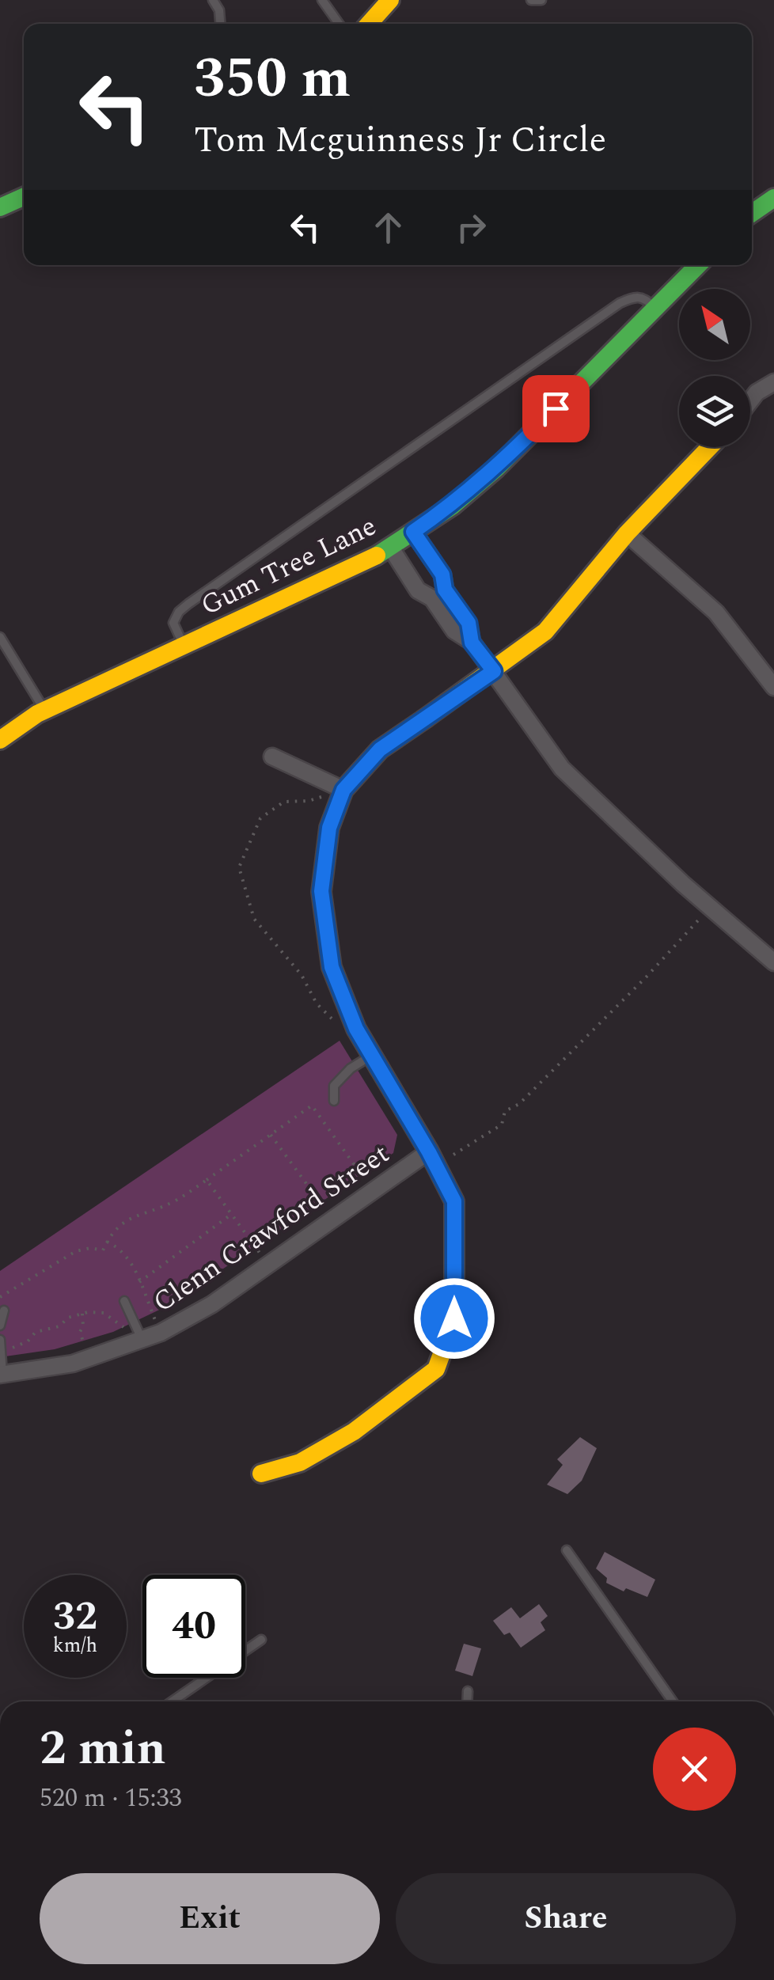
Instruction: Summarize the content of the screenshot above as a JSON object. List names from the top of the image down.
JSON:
{
  "streets": {
    "street": ["Gum Tree Lane", "Clenn Crawford Street"]
  },
  "north": "top left",
  "page": {
    "turn": ["350 m", "Tom Mcguinness Jr Circle"],
    "speed": "32 km/h",
    "limit": "40",
    "heading": ["2 min", "520 m · 15:33"],
    "buttons": ["Exit", "Share"]
  }
}
